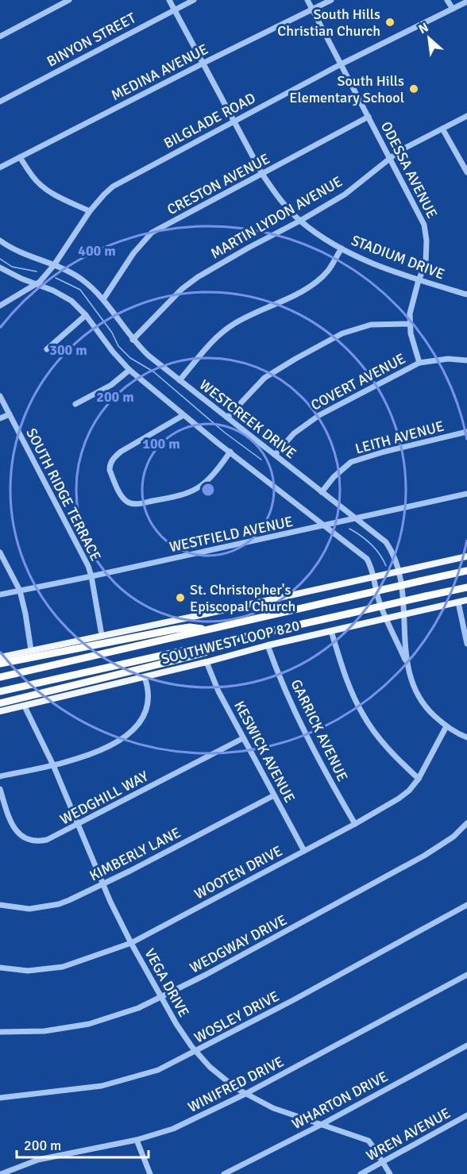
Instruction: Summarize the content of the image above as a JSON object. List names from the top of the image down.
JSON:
{
  "streets": {
    "main road": ["SOUTHWEST LOOP 820"],
    "street": [
      "BINYON STREET",
      "MEDINA AVENUE",
      "BILGLADE ROAD",
      "ODESSA AVENUE",
      "CRESTON AVENUE",
      "MARTIN LYDON AVENUE",
      "STADIUM DRIVE",
      "COVERT AVENUE",
      "WESTCREEK DRIVE",
      "LEITH AVENUE",
      "SOUTH RIDGE TERRACE",
      "WESTFIELD AVENUE",
      "GARRICK AVENUE",
      "KESWICK AVENUE",
      "WEDGHILL WAY",
      "KIMBERLY LANE",
      "WOOTEN DRIVE",
      "WEDGWAY DRIVE",
      "VEGA DRIVE",
      "WOSLEY DRIVE",
      "WINIFRED DRIVE",
      "WHARTON DRIVE",
      "WREN AVENUE"
    ]
  },
  "crossings": [
    ["BINYON STREET", "STADIUM DRIVE"],
    ["MEDINA AVENUE", "ODESSA AVENUE"],
    ["MEDINA AVENUE", "STADIUM DRIVE"],
    ["BILGLADE ROAD", "ODESSA AVENUE"],
    ["BILGLADE ROAD", "STADIUM DRIVE"],
    ["BILGLADE ROAD", "WESTCREEK DRIVE"],
    ["ODESSA AVENUE", "CRESTON AVENUE"],
    ["ODESSA AVENUE", "MARTIN LYDON AVENUE"],
    ["ODESSA AVENUE", "STADIUM DRIVE"],
    ["ODESSA AVENUE", "COVERT AVENUE"],
    ["CRESTON AVENUE", "STADIUM DRIVE"],
    ["CRESTON AVENUE", "WESTCREEK DRIVE"],
    ["MARTIN LYDON AVENUE", "STADIUM DRIVE"],
    ["MARTIN LYDON AVENUE", "WESTCREEK DRIVE"],
    ["COVERT AVENUE", "WESTCREEK DRIVE"],
    ["WESTCREEK DRIVE", "LEITH AVENUE"],
    ["WESTCREEK DRIVE", "WESTFIELD AVENUE"],
    ["WESTCREEK DRIVE", "SOUTHWEST LOOP 820"],
    ["WESTCREEK DRIVE", "WOOTEN DRIVE"],
    ["SOUTH RIDGE TERRACE", "WESTFIELD AVENUE"],
    ["SOUTHWEST LOOP 820", "GARRICK AVENUE"],
    ["SOUTHWEST LOOP 820", "KESWICK AVENUE"],
    ["SOUTHWEST LOOP 820", "VEGA DRIVE"],
    ["GARRICK AVENUE", "WOOTEN DRIVE"],
    ["KESWICK AVENUE", "WEDGHILL WAY"],
    ["KESWICK AVENUE", "KIMBERLY LANE"],
    ["KESWICK AVENUE", "WOOTEN DRIVE"],
    ["WEDGHILL WAY", "VEGA DRIVE"],
    ["KIMBERLY LANE", "VEGA DRIVE"],
    ["WOOTEN DRIVE", "VEGA DRIVE"],
    ["WEDGWAY DRIVE", "VEGA DRIVE"],
    ["VEGA DRIVE", "WOSLEY DRIVE"],
    ["VEGA DRIVE", "WINIFRED DRIVE"],
    ["VEGA DRIVE", "WHARTON DRIVE"],
    ["VEGA DRIVE", "WREN AVENUE"]
  ],
  "places": ["South Hills Christian Church", "South Hills Elementary School", "St. Christopher's Episcopal Church"],
  "scale_bar": "200 m",
  "north": "top left",
  "rings": [
    "400 m",
    "300 m",
    "200 m",
    "100 m"
  ]
}
